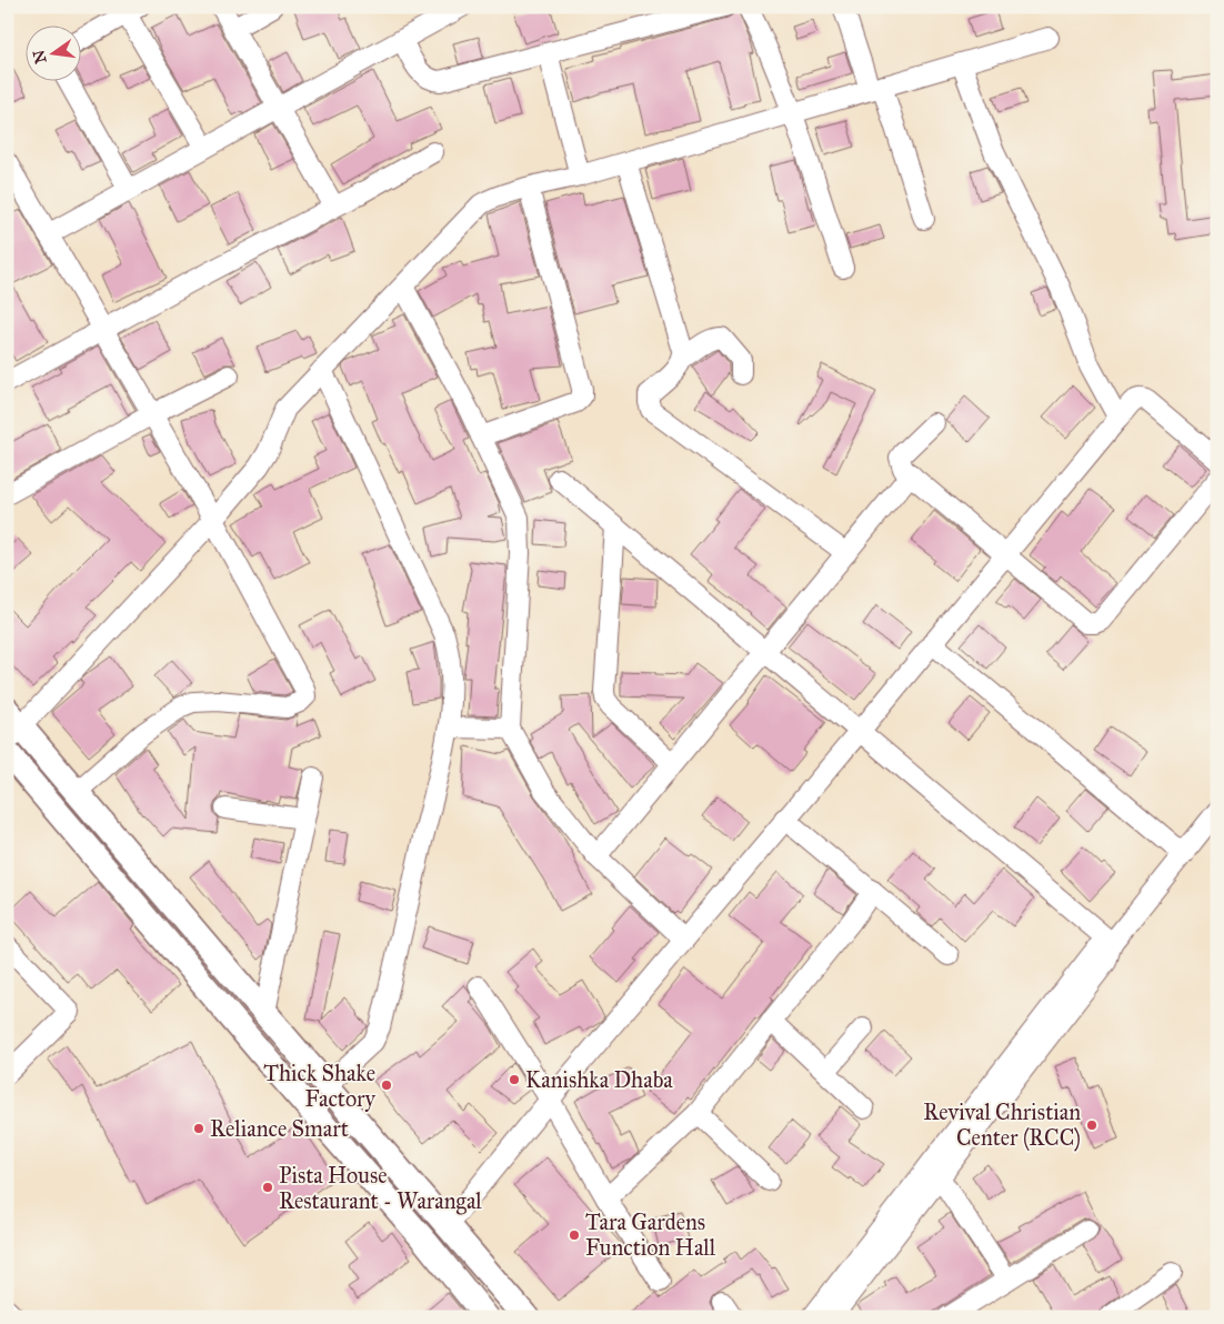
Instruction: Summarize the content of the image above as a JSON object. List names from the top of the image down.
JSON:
{
  "places": [
    "Kanishka Dhaba",
    "Thick Shake Factory",
    "Revival Christian Center (RCC)",
    "Reliance Smart",
    "Pista House Restaurant - Warangal",
    "Tara Gardens Function Hall"
  ],
  "north": "left"
}
